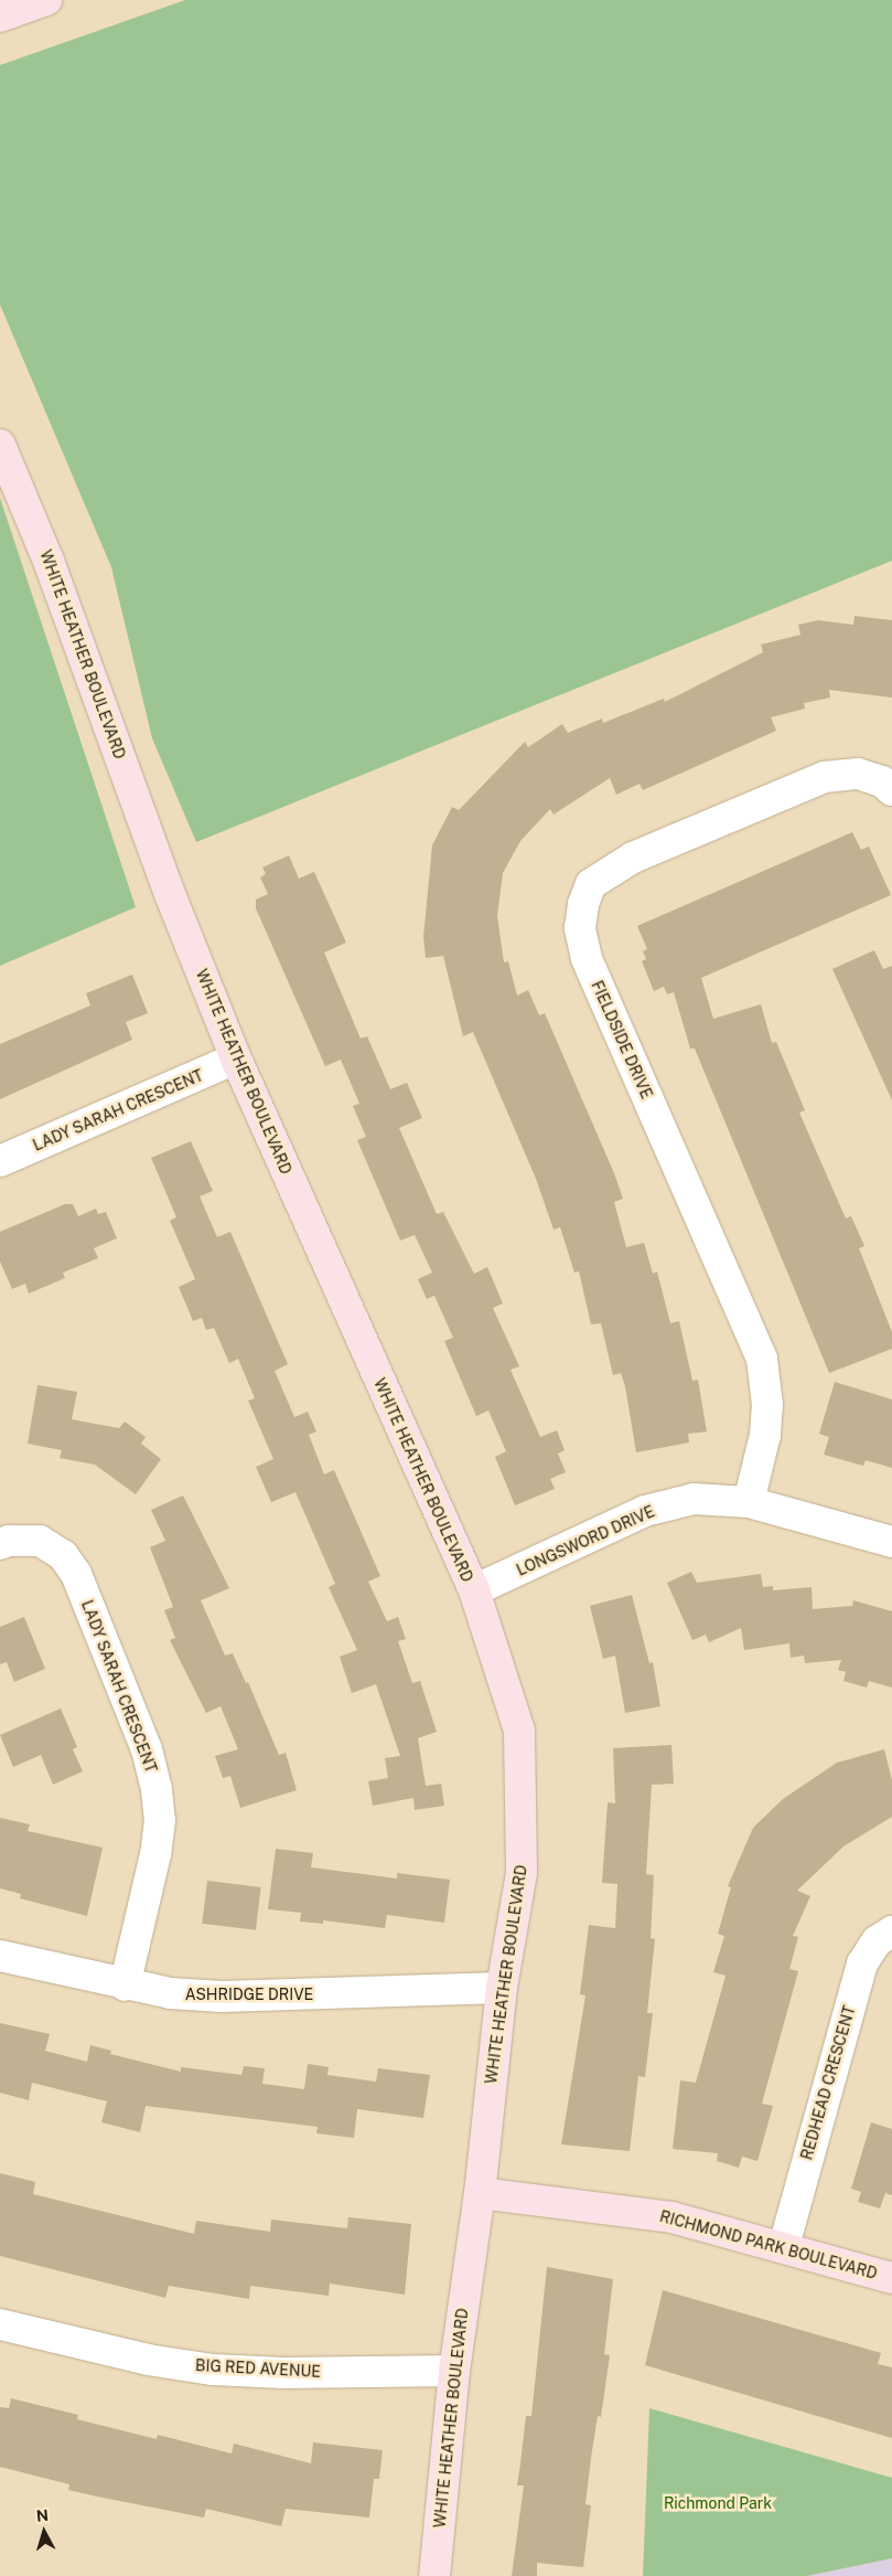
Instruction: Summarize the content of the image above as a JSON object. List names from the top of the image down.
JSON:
{
  "streets": {
    "street": [
      "WHITE HEATHER BOULEVARD",
      "FIELDSIDE DRIVE",
      "LADY SARAH CRESCENT",
      "LONGSWORD DRIVE",
      "ASHRIDGE DRIVE",
      "REDHEAD CRESCENT",
      "RICHMOND PARK BOULEVARD",
      "BIG RED AVENUE"
    ]
  },
  "crossings": [
    ["WHITE HEATHER BOULEVARD", "LADY SARAH CRESCENT"],
    ["WHITE HEATHER BOULEVARD", "LONGSWORD DRIVE"],
    ["WHITE HEATHER BOULEVARD", "ASHRIDGE DRIVE"],
    ["WHITE HEATHER BOULEVARD", "RICHMOND PARK BOULEVARD"],
    ["WHITE HEATHER BOULEVARD", "BIG RED AVENUE"],
    ["FIELDSIDE DRIVE", "LONGSWORD DRIVE"],
    ["LADY SARAH CRESCENT", "ASHRIDGE DRIVE"],
    ["REDHEAD CRESCENT", "RICHMOND PARK BOULEVARD"]
  ],
  "parks": ["Richmond Park"],
  "north": "top"
}
